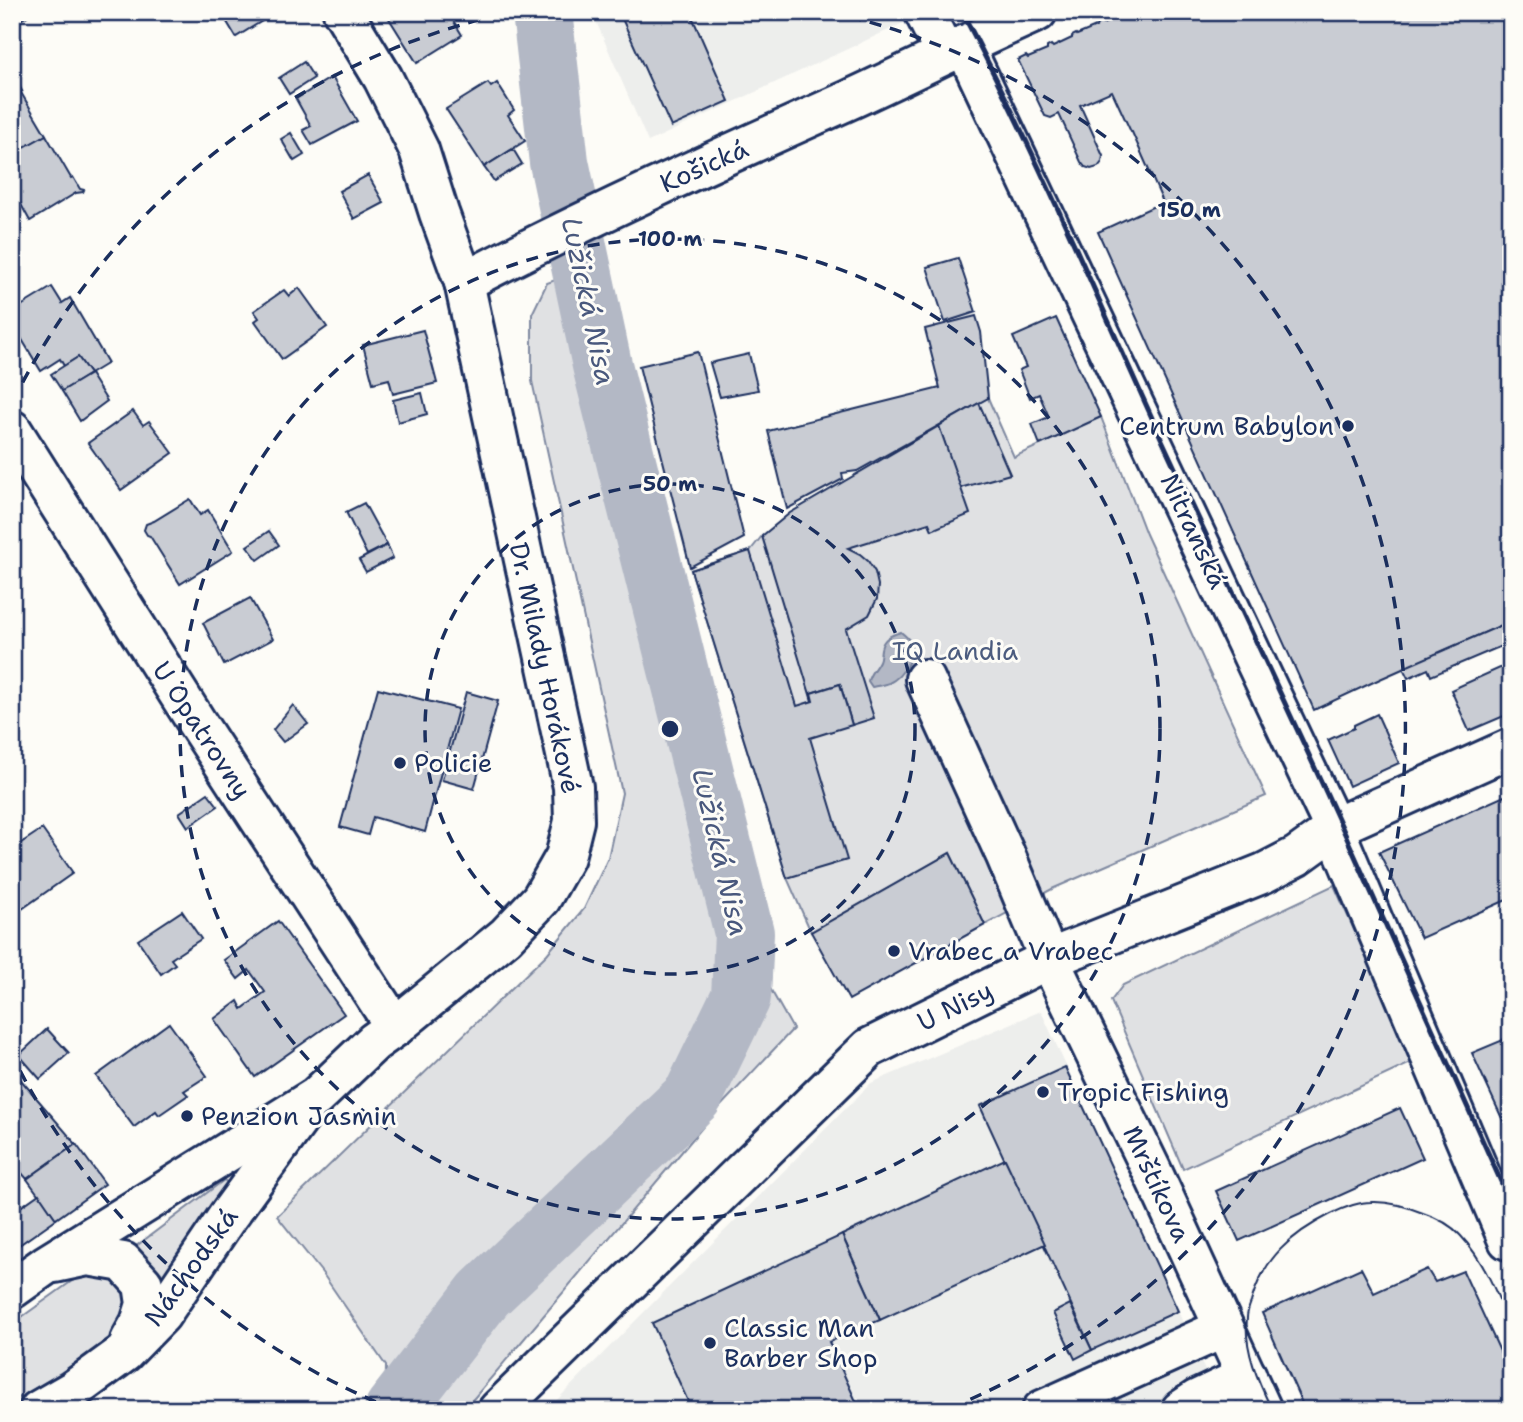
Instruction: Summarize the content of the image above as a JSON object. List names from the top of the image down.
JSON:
{
  "streets": {
    "street": [
      "Košická",
      "Nitranská",
      "Dr. Milady Horákové",
      "U Opatrovny",
      "U Nisy",
      "Mrštíkova",
      "Náchodská"
    ]
  },
  "crossings": [
    ["Košická", "Nitranská"],
    ["Košická", "Dr. Milady Horákové"],
    ["Nitranská", "U Nisy"],
    ["Dr. Milady Horákové", "U Opatrovny"],
    ["Dr. Milady Horákové", "Náchodská"],
    ["U Nisy", "Mrštíkova"]
  ],
  "water": ["Lužická Nisa"],
  "parks": ["IQ Landia"],
  "places": [
    "Centrum Babylon",
    "Policie",
    "Vrabec a Vrabec",
    "Tropic Fishing",
    "Penzion Jasmin",
    "Classic Man Barber Shop"
  ],
  "rings": ["150 m", "100 m", "50 m"]
}
